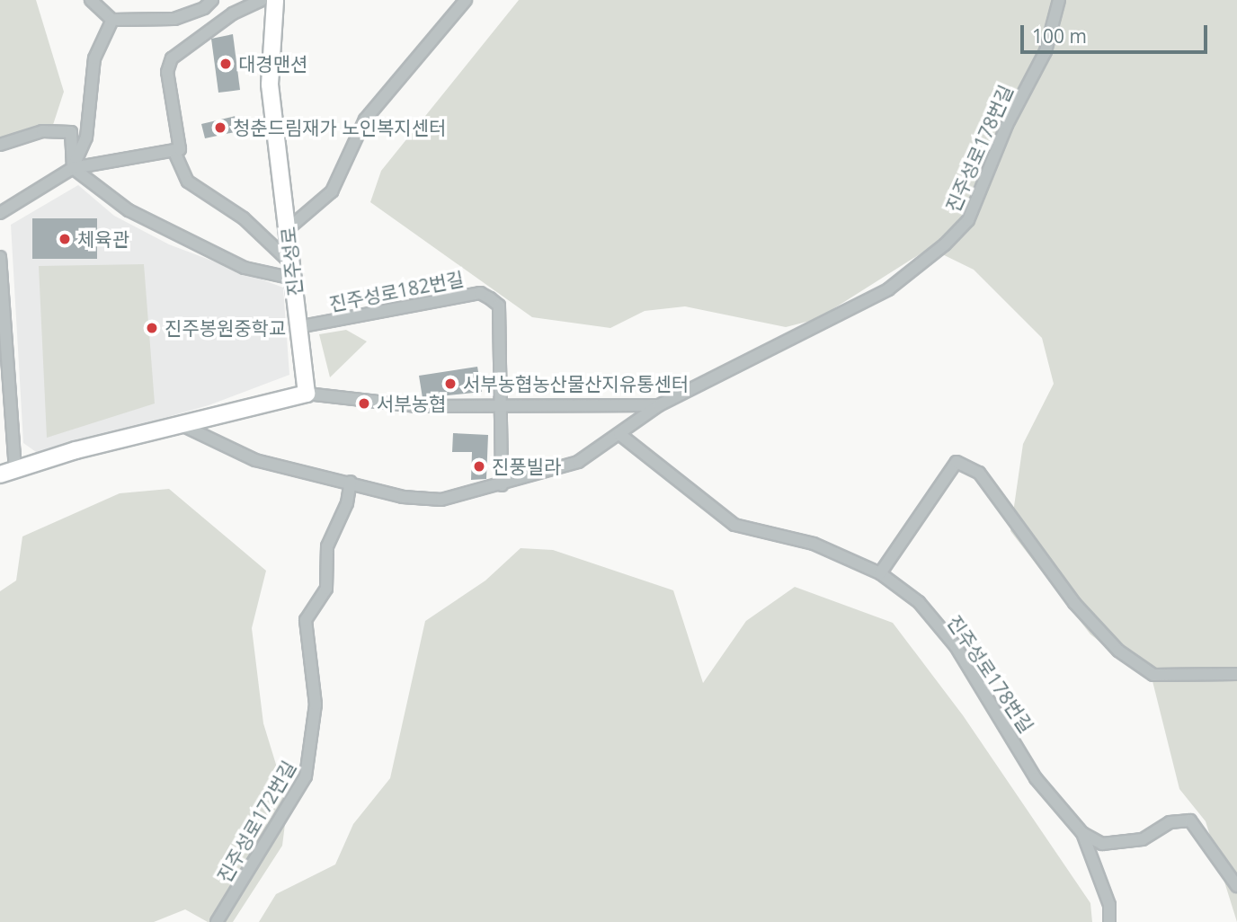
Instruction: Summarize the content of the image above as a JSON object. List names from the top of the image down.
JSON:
{
  "streets": {
    "main road": ["진주성로"],
    "street": ["진주성로178번길", "진주성로182번길", "진주성로172번길"]
  },
  "crossings": [
    ["진주성로178번길", "진주성로"],
    ["진주성로178번길", "진주성로182번길"],
    ["진주성로178번길", "진주성로172번길"],
    ["진주성로", "진주성로182번길"]
  ],
  "places": [
    "대경맨션",
    "청춘드림재가 노인복지센터",
    "체육관",
    "진주봉원중학교",
    "서부농협농산물산지유통센터",
    "서부농협",
    "진풍빌라"
  ],
  "scale_bar": "100 m"
}
